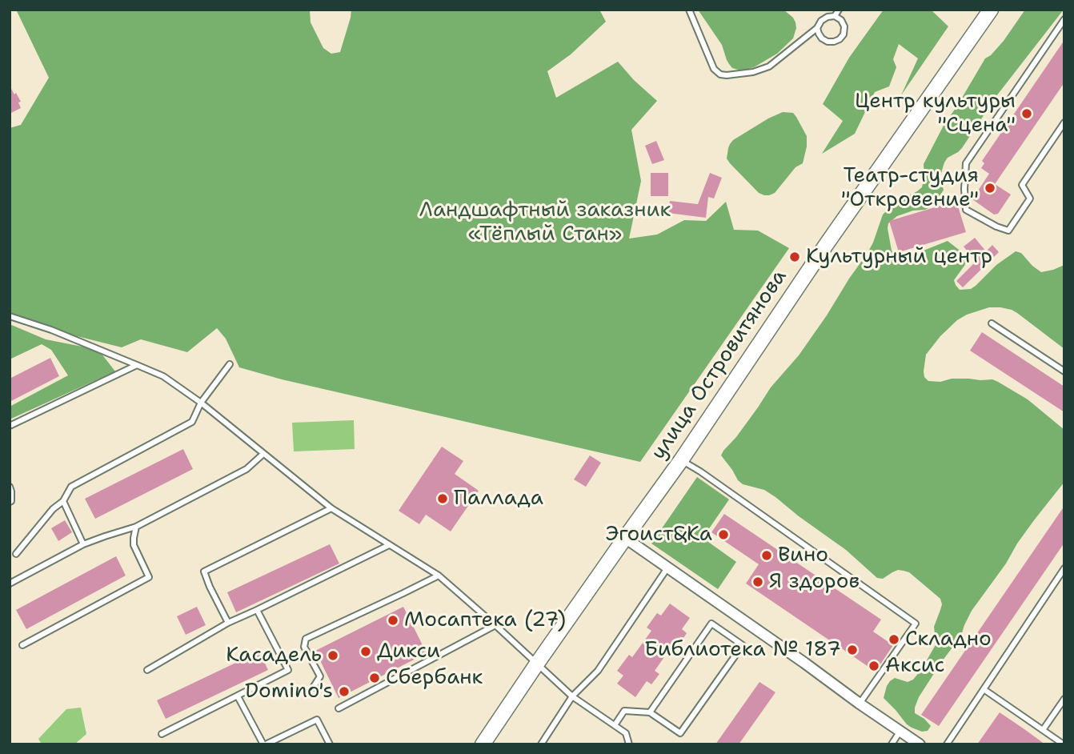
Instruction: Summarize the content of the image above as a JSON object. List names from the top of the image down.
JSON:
{
  "streets": {
    "main road": ["улица Островитянова"]
  },
  "parks": ["Ландшафтный заказник «Тёплый Стан»"],
  "places": [
    "Центр культуры \"Сцена\"",
    "Театр-студия \"Откровение\"",
    "Культурный центр",
    "Паллада",
    "Эгоист&Ка",
    "Вино",
    "Я здоров",
    "Мосаптека (27)",
    "Складно",
    "Библиотека № 187",
    "Дикси",
    "Касадель",
    "Аксис",
    "Сбербанк",
    "Domino's"
  ]
}
